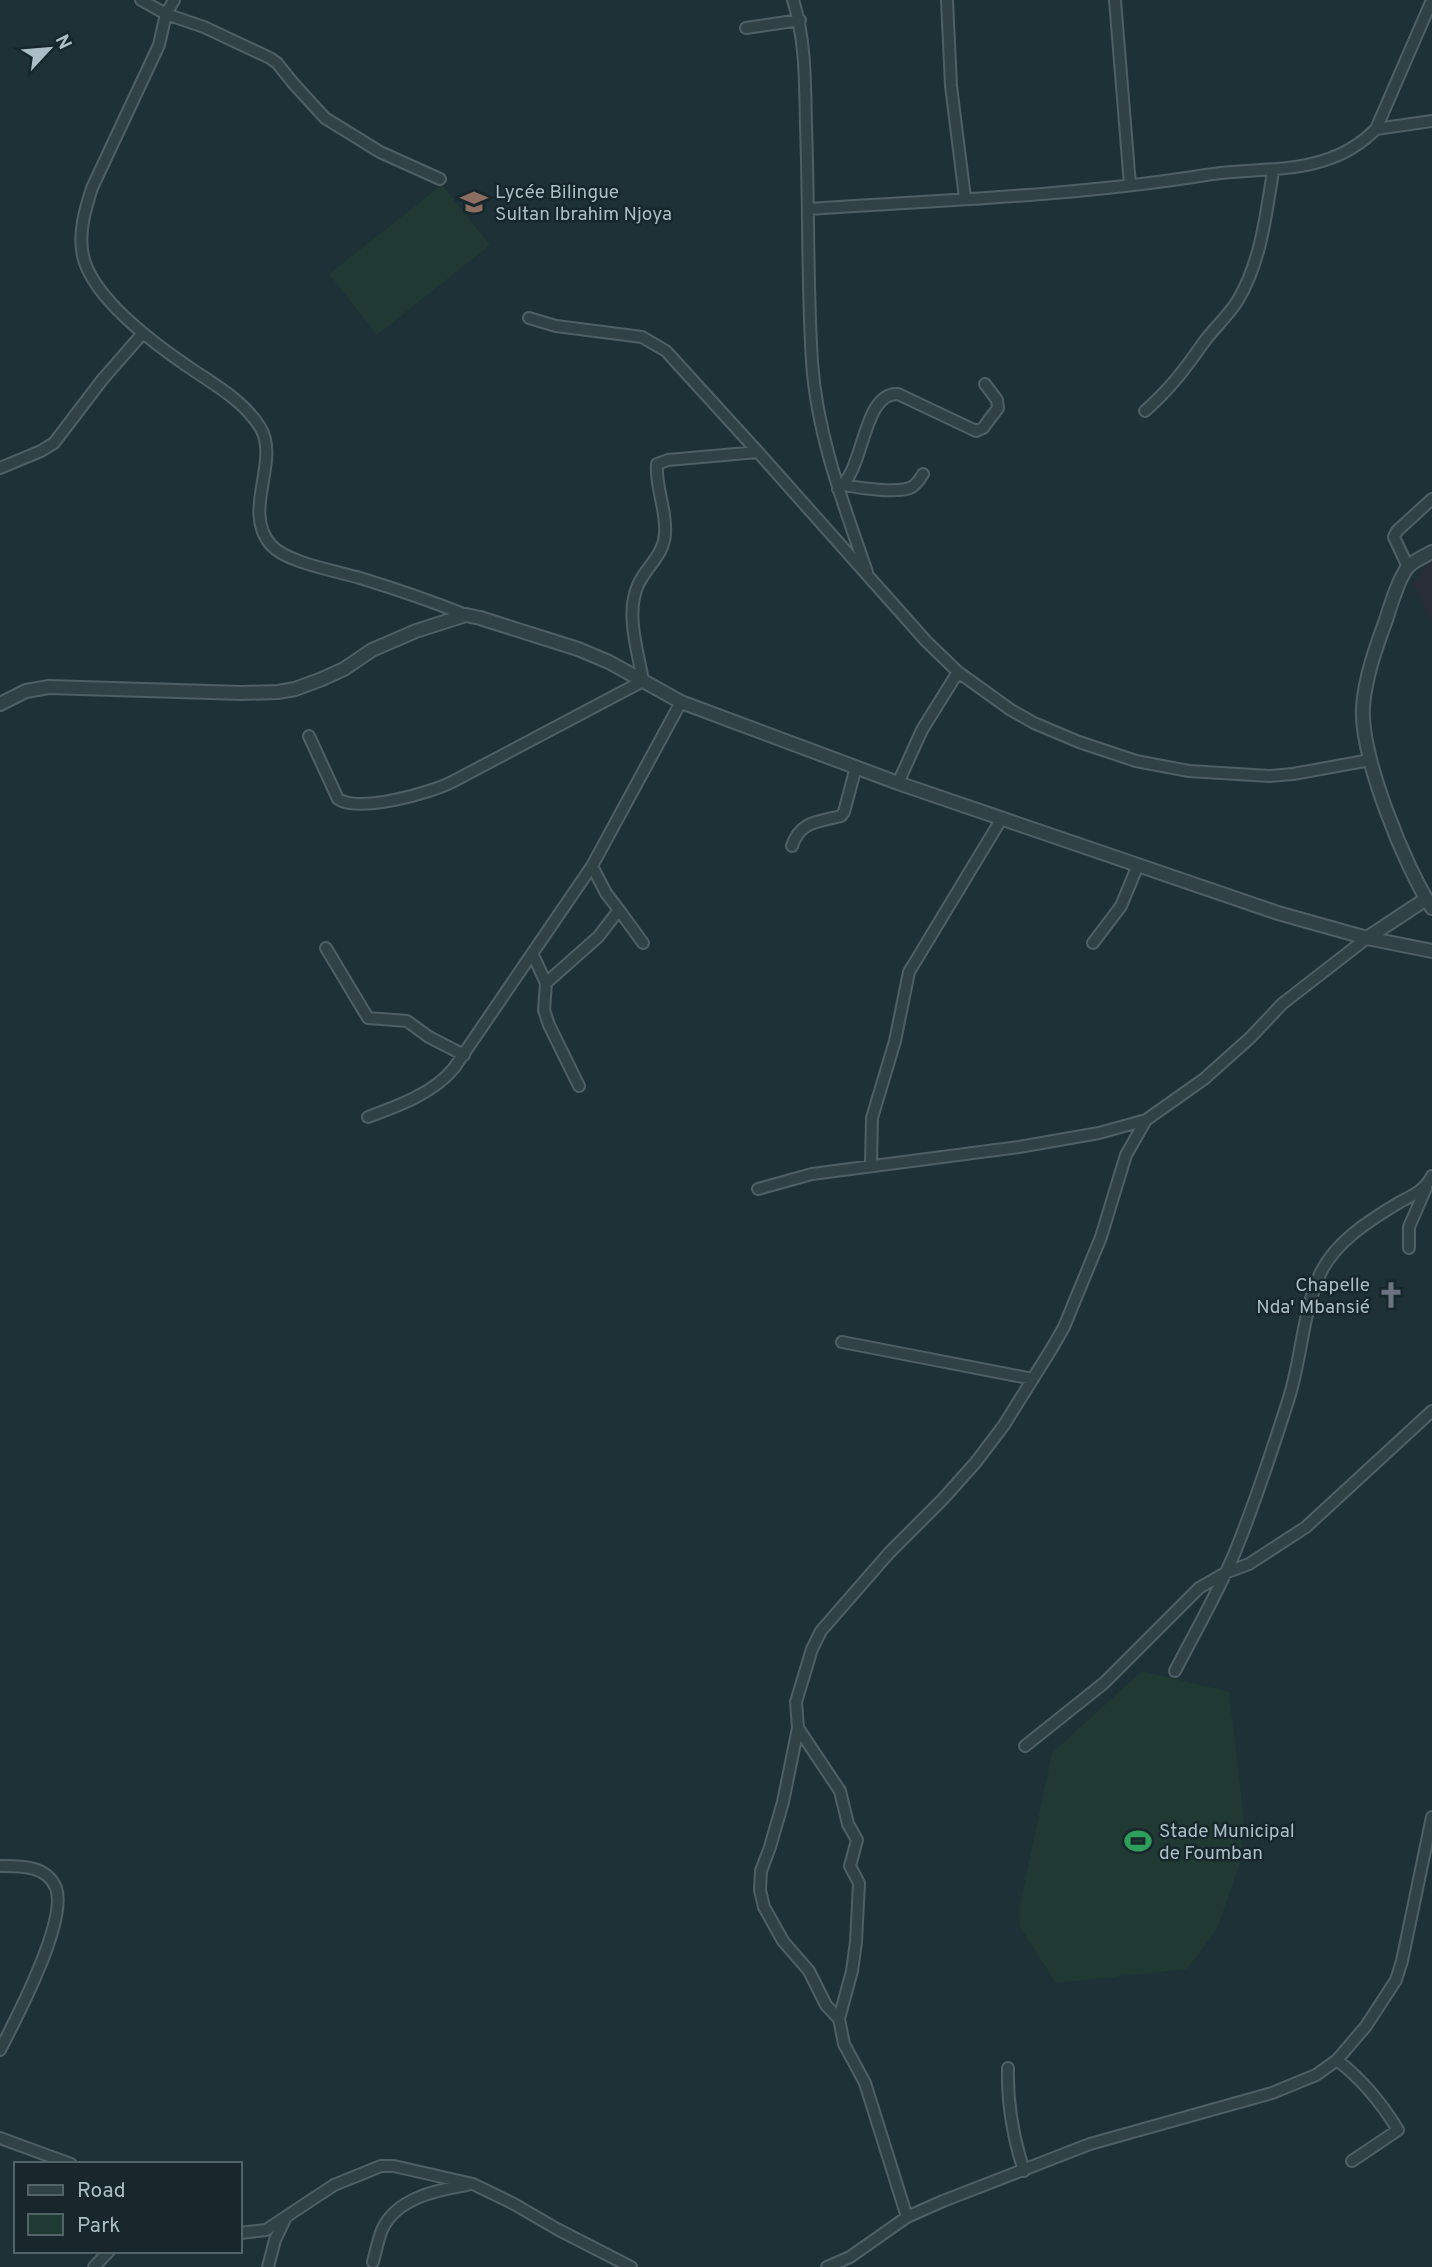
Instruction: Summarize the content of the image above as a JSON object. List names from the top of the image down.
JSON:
{
  "places": {
    "school or university": ["Lycée Bilingue Sultan Ibrahim Njoya"],
    "church": ["Chapelle Nda' Mbansié"],
    "sports": ["Stade Municipal de Foumban"]
  },
  "legend": ["Road", "Park"],
  "north": "top right"
}
